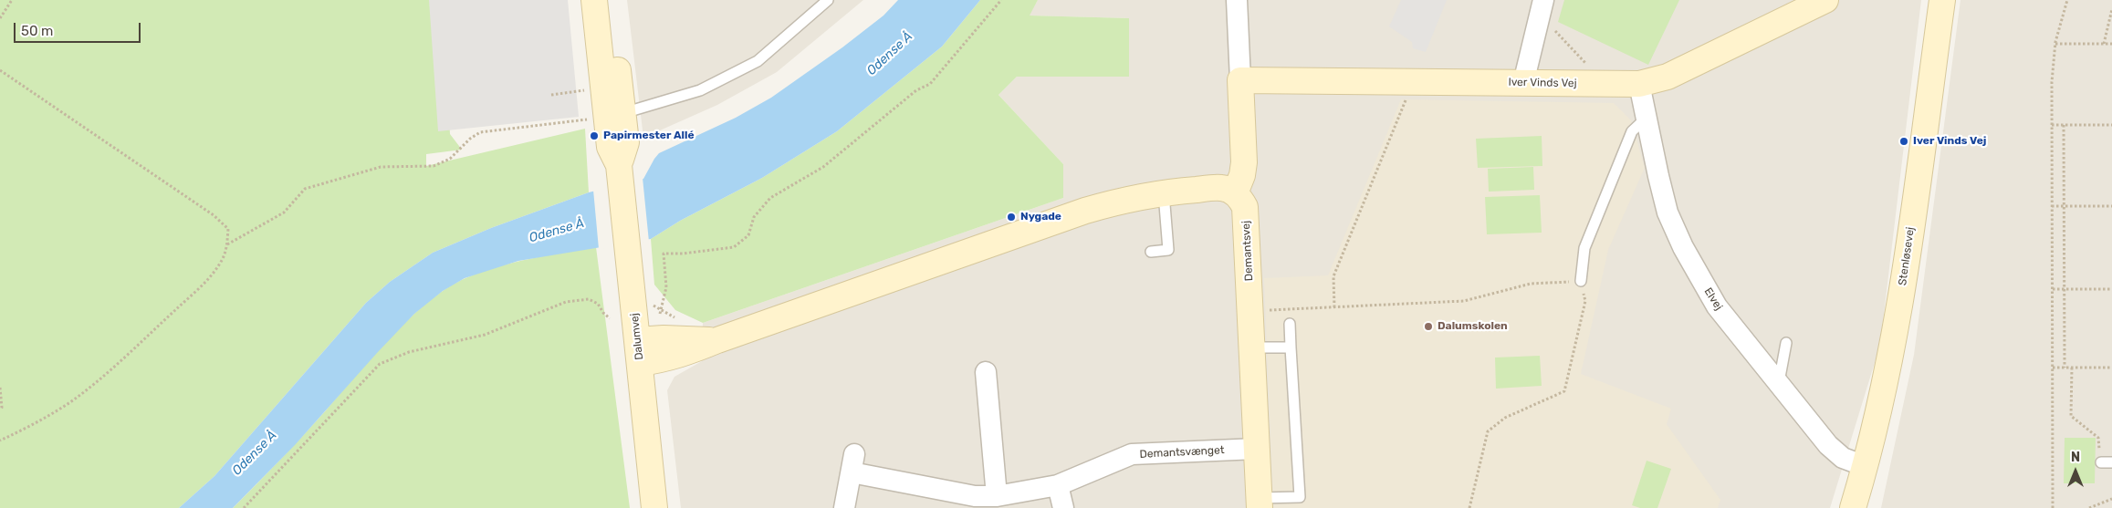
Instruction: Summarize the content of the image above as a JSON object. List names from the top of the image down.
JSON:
{
  "streets": {
    "street": [
      "Iver Vinds Vej",
      "Demantsvej",
      "Stenløsevej",
      "Elvej",
      "Dalumvej",
      "Demantsvænget"
    ]
  },
  "crossings": [
    ["Iver Vinds Vej", "Elvej"],
    ["Demantsvej", "Demantsvænget"],
    ["Stenløsevej", "Elvej"]
  ],
  "water": ["Odense Å"],
  "places": [
    "Papirmester Allé",
    "Iver Vinds Vej",
    "Nygade",
    "Dalumskolen"
  ],
  "scale_bar": "50 m",
  "north": "top"
}
